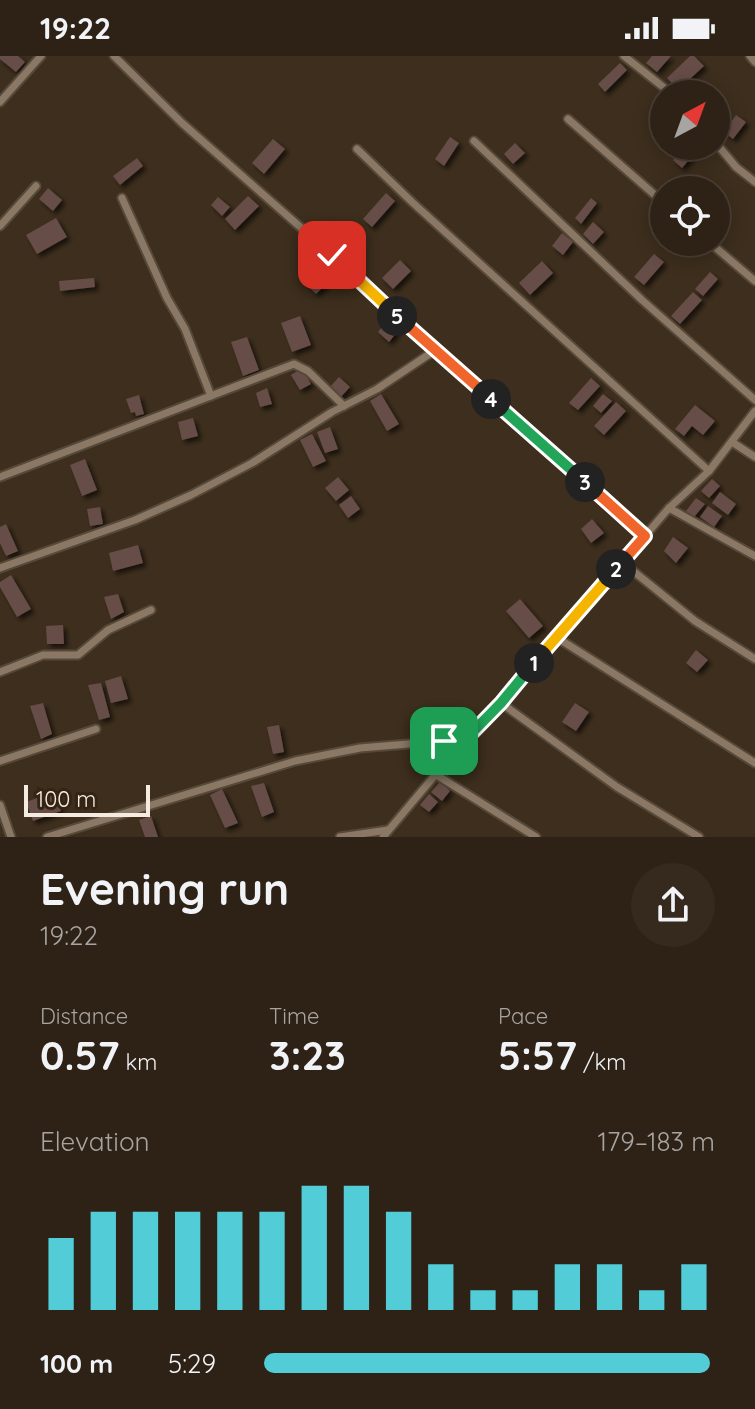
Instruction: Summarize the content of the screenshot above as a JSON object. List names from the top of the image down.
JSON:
{
  "scale_bar": "100 m",
  "north": "top right",
  "page": {
    "status": "19:22",
    "pins": [
      "5",
      "4",
      "3",
      "2",
      "1"
    ],
    "scale": "100 m",
    "heading": ["Evening run", "19:22"],
    "stats": [
      ["Distance", "0.57 km"],
      ["Time", "3:23"],
      ["Pace", "5:57 /km"]
    ],
    "chart": ["Elevation", "179–183 m"],
    "list": [
      {
        "name": "100 m",
        "note": "5:29"
      }
    ]
  }
}
